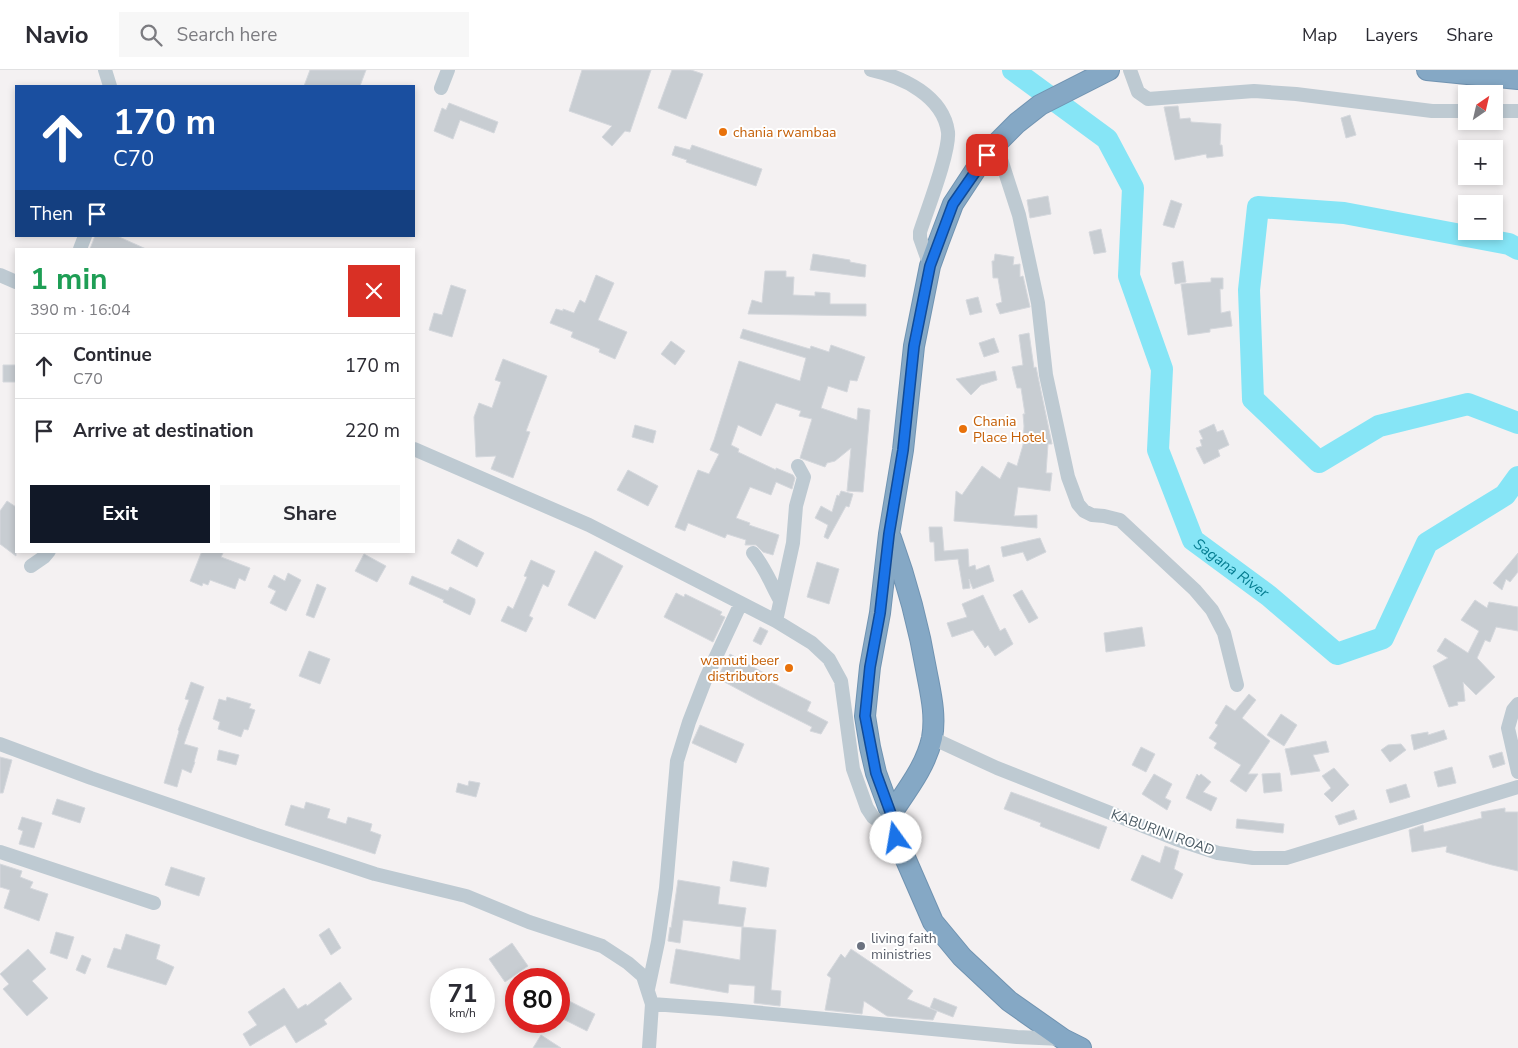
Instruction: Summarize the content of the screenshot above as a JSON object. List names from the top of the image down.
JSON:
{
  "streets": {
    "street": ["KABURINI ROAD"]
  },
  "water": ["Sagana River"],
  "places": [
    "chania rwambaa",
    "Chania Place Hotel",
    "wamuti beer distributors",
    "living faith ministries"
  ],
  "north": "top right",
  "page": {
    "header": "Navio",
    "search": "Search here",
    "nav": ["Map", "Layers", "Share"],
    "map_buttons": ["+", "−"],
    "turn": ["170 m", "C70"],
    "then": "Then",
    "heading": ["1 min", "390 m · 16:04"],
    "list": [
      {
        "name": "Continue",
        "note": "C70",
        "value": "170 m"
      },
      {
        "name": "Arrive at destination",
        "value": "220 m"
      }
    ],
    "buttons": ["Exit", "Share"],
    "speed": "71 km/h",
    "limit": "80"
  }
}
